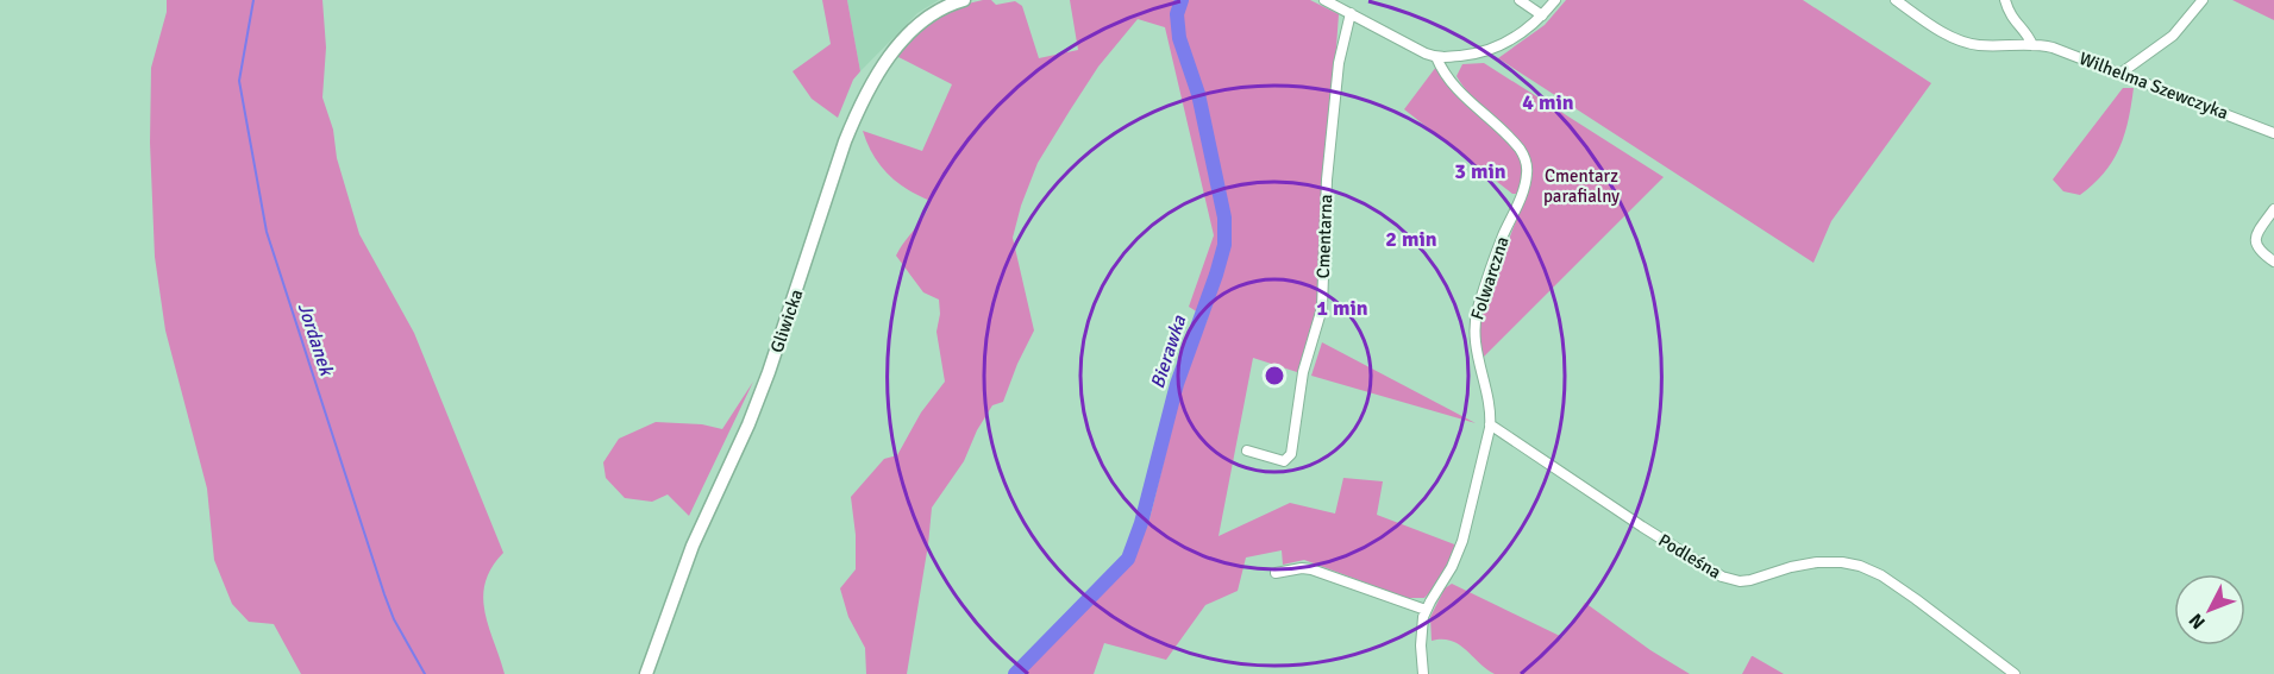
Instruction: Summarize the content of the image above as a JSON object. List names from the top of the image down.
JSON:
{
  "streets": {
    "main road": ["Gliwicka"],
    "street": [
      "Wilhelma Szewczyka",
      "Cmentarna",
      "Folwarczna",
      "Podleśna"
    ]
  },
  "crossings": [
    ["Folwarczna", "Podleśna"]
  ],
  "water": ["Jordanek", "Bierawka"],
  "parks": ["Cmentarz parafialny"],
  "north": "bottom left",
  "rings": [
    "4 min",
    "3 min",
    "2 min",
    "1 min"
  ]
}
